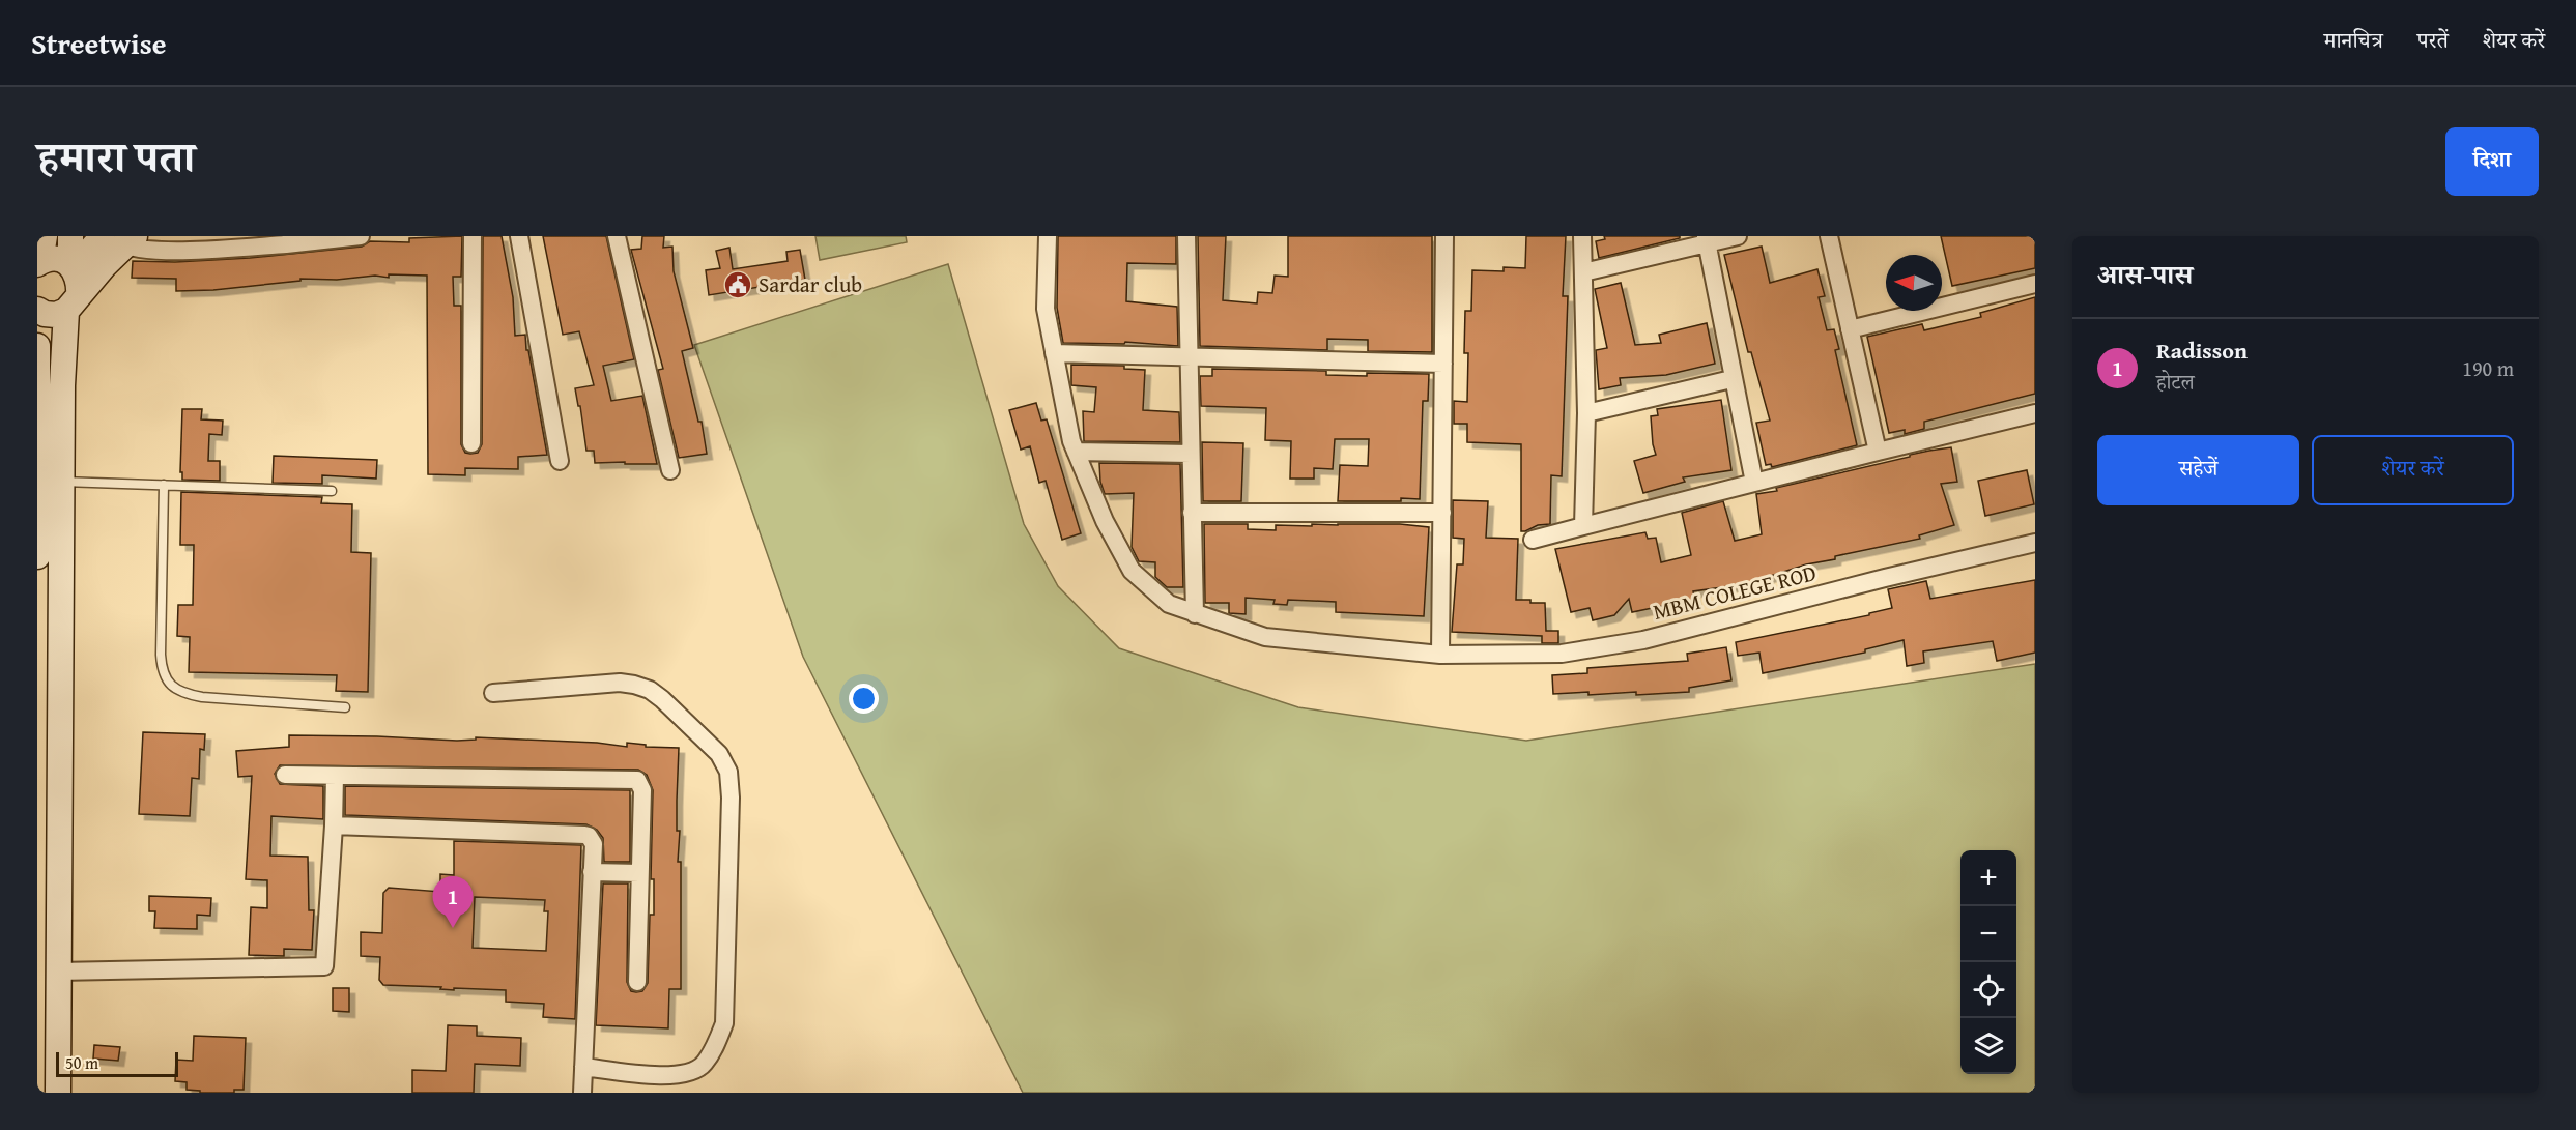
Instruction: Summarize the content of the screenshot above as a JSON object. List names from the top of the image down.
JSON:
{
  "streets": {
    "street": ["MBM COLEGE ROD"]
  },
  "places": {
    "public building": ["Sardar club"]
  },
  "scale_bar": "50 m",
  "north": "left",
  "page": {
    "header": "Streetwise",
    "nav": ["मानचित्र", "परतें", "शेयर करें"],
    "title": "हमारा पता",
    "buttons": [
      "दिशा",
      ["सहेजें", "शेयर करें"]
    ],
    "heading": "आस-पास",
    "list": [
      {
        "mark": "1",
        "name": "Radisson",
        "note": "होटल",
        "value": "190 m"
      }
    ],
    "map_buttons": ["+", "−"],
    "pins": "1",
    "scale": "50 m"
  }
}
